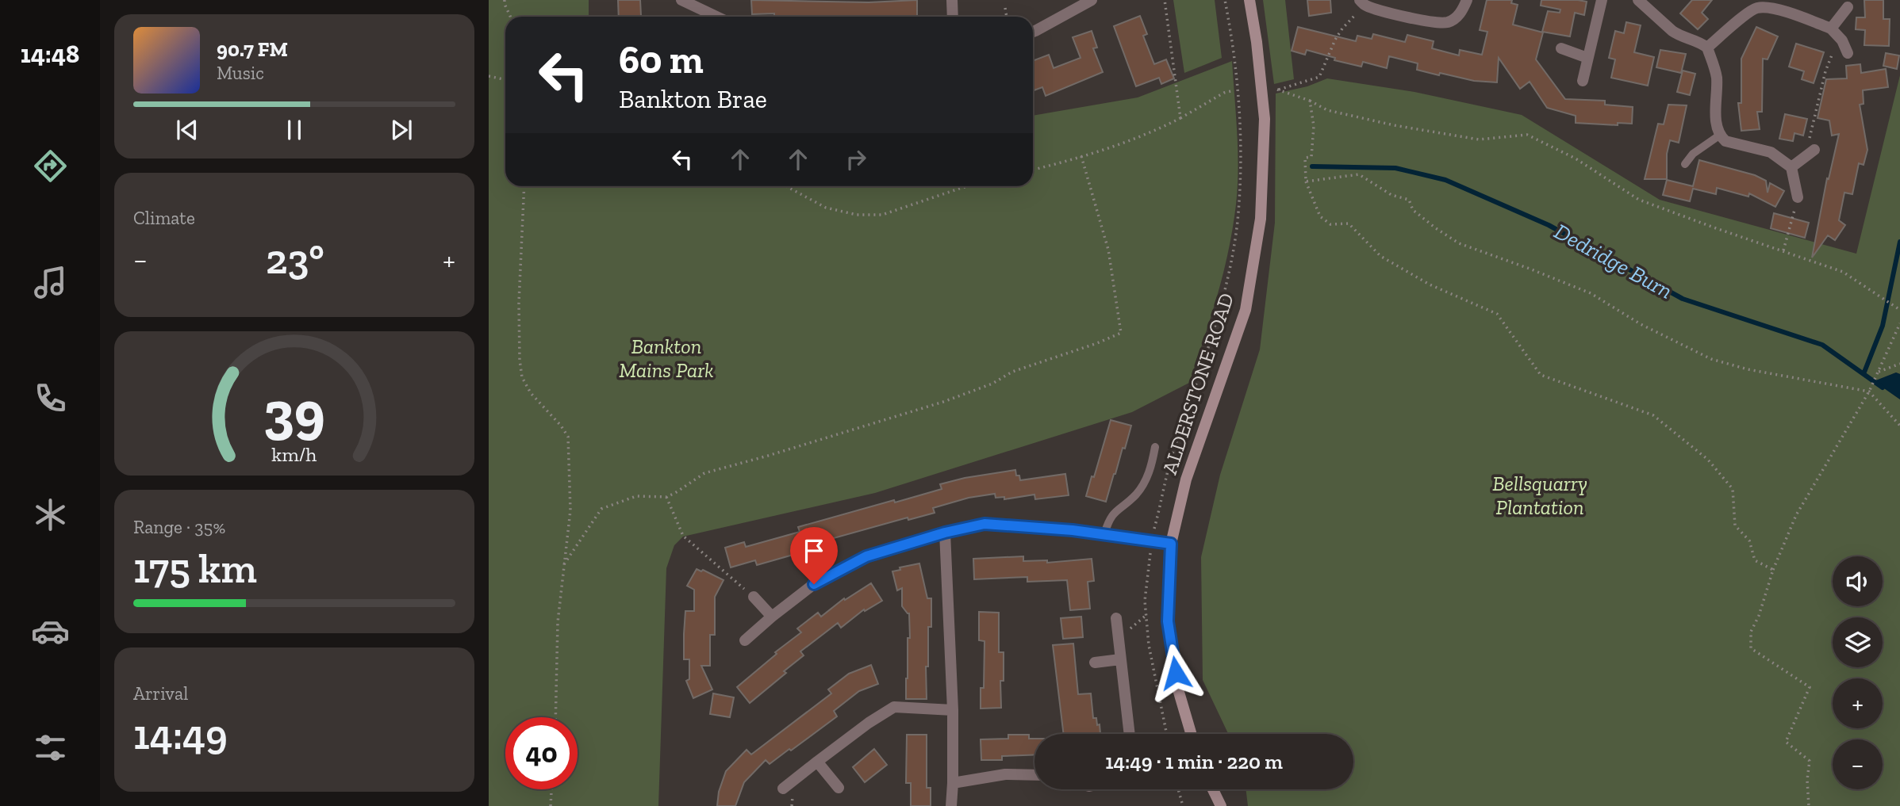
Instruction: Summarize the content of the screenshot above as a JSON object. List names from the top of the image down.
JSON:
{
  "streets": {
    "street": ["ALDERSTONE ROAD"]
  },
  "water": ["Dedridge Burn"],
  "parks": ["Bankton Mains Park", "Bellsquarry Plantation"],
  "page": {
    "tabs": "14:48",
    "turn": ["60 m", "Bankton Brae"],
    "song": ["90.7 FM", "Music"],
    "tile": [
      "Climate",
      ["Range · 35%", "175 km"],
      ["Arrival", "14:49"]
    ],
    "heat": ["−", "23°", "+"],
    "map_buttons": ["+", "−"],
    "limit": "40",
    "trip": "14:49 · 1 min · 220 m",
    "gauge": ["39", "km/h"]
  }
}
